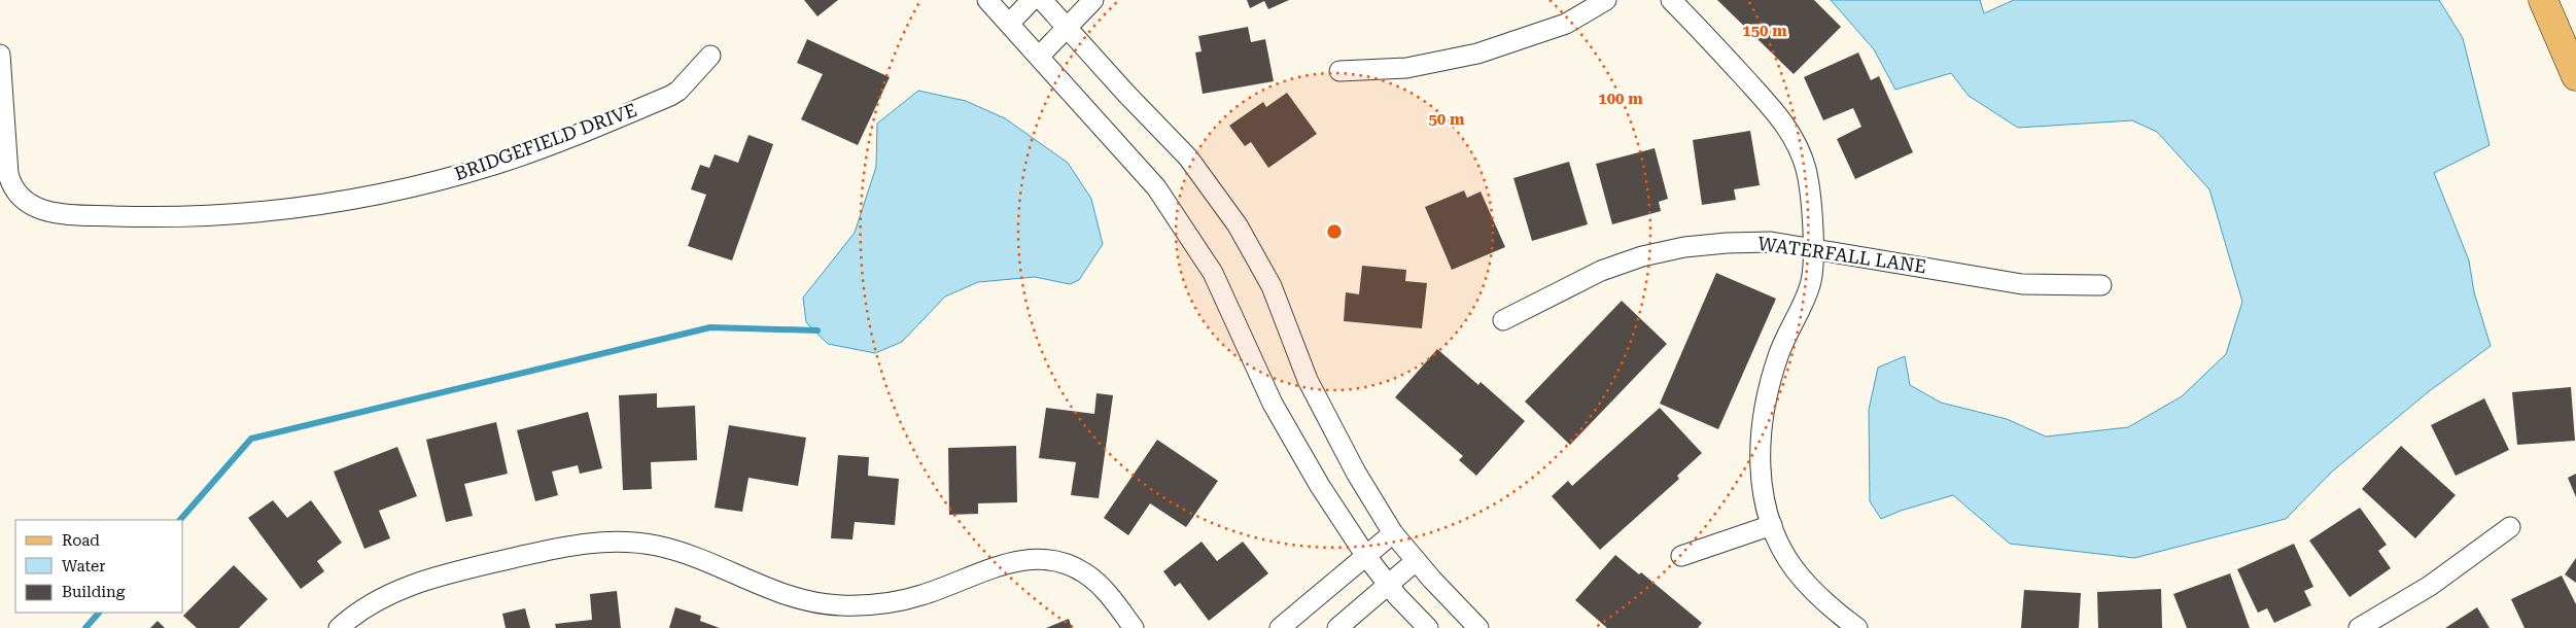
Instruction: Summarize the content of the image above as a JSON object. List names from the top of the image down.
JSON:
{
  "streets": {
    "street": ["BRIDGEFIELD DRIVE", "WATERFALL LANE"]
  },
  "legend": ["Road", "Water", "Building"],
  "rings": ["150 m", "100 m", "50 m"]
}
